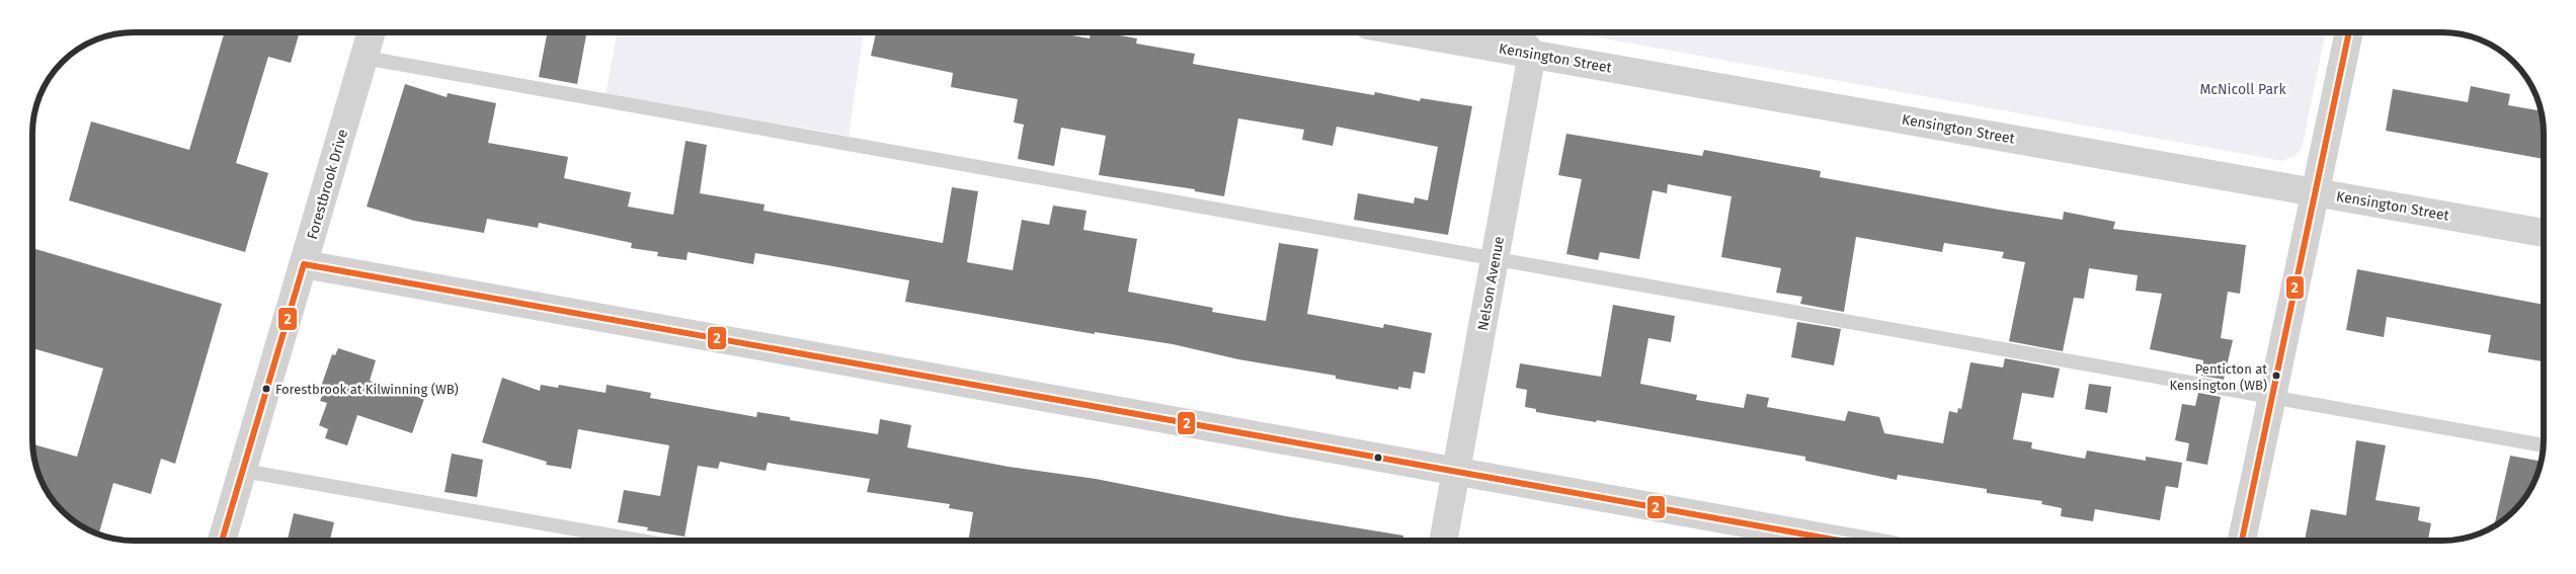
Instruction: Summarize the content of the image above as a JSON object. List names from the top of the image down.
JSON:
{
  "streets": {
    "street": ["Kensington Street", "Forestbrook Drive", "Nelson Avenue"]
  },
  "crossings": [
    ["Kensington Street", "Nelson Avenue"]
  ],
  "parks": ["McNicoll Park"],
  "places": ["Penticton at Kensington (WB)", "Forestbrook at Kilwinning (WB)"],
  "lines": ["transit line 2"]
}
